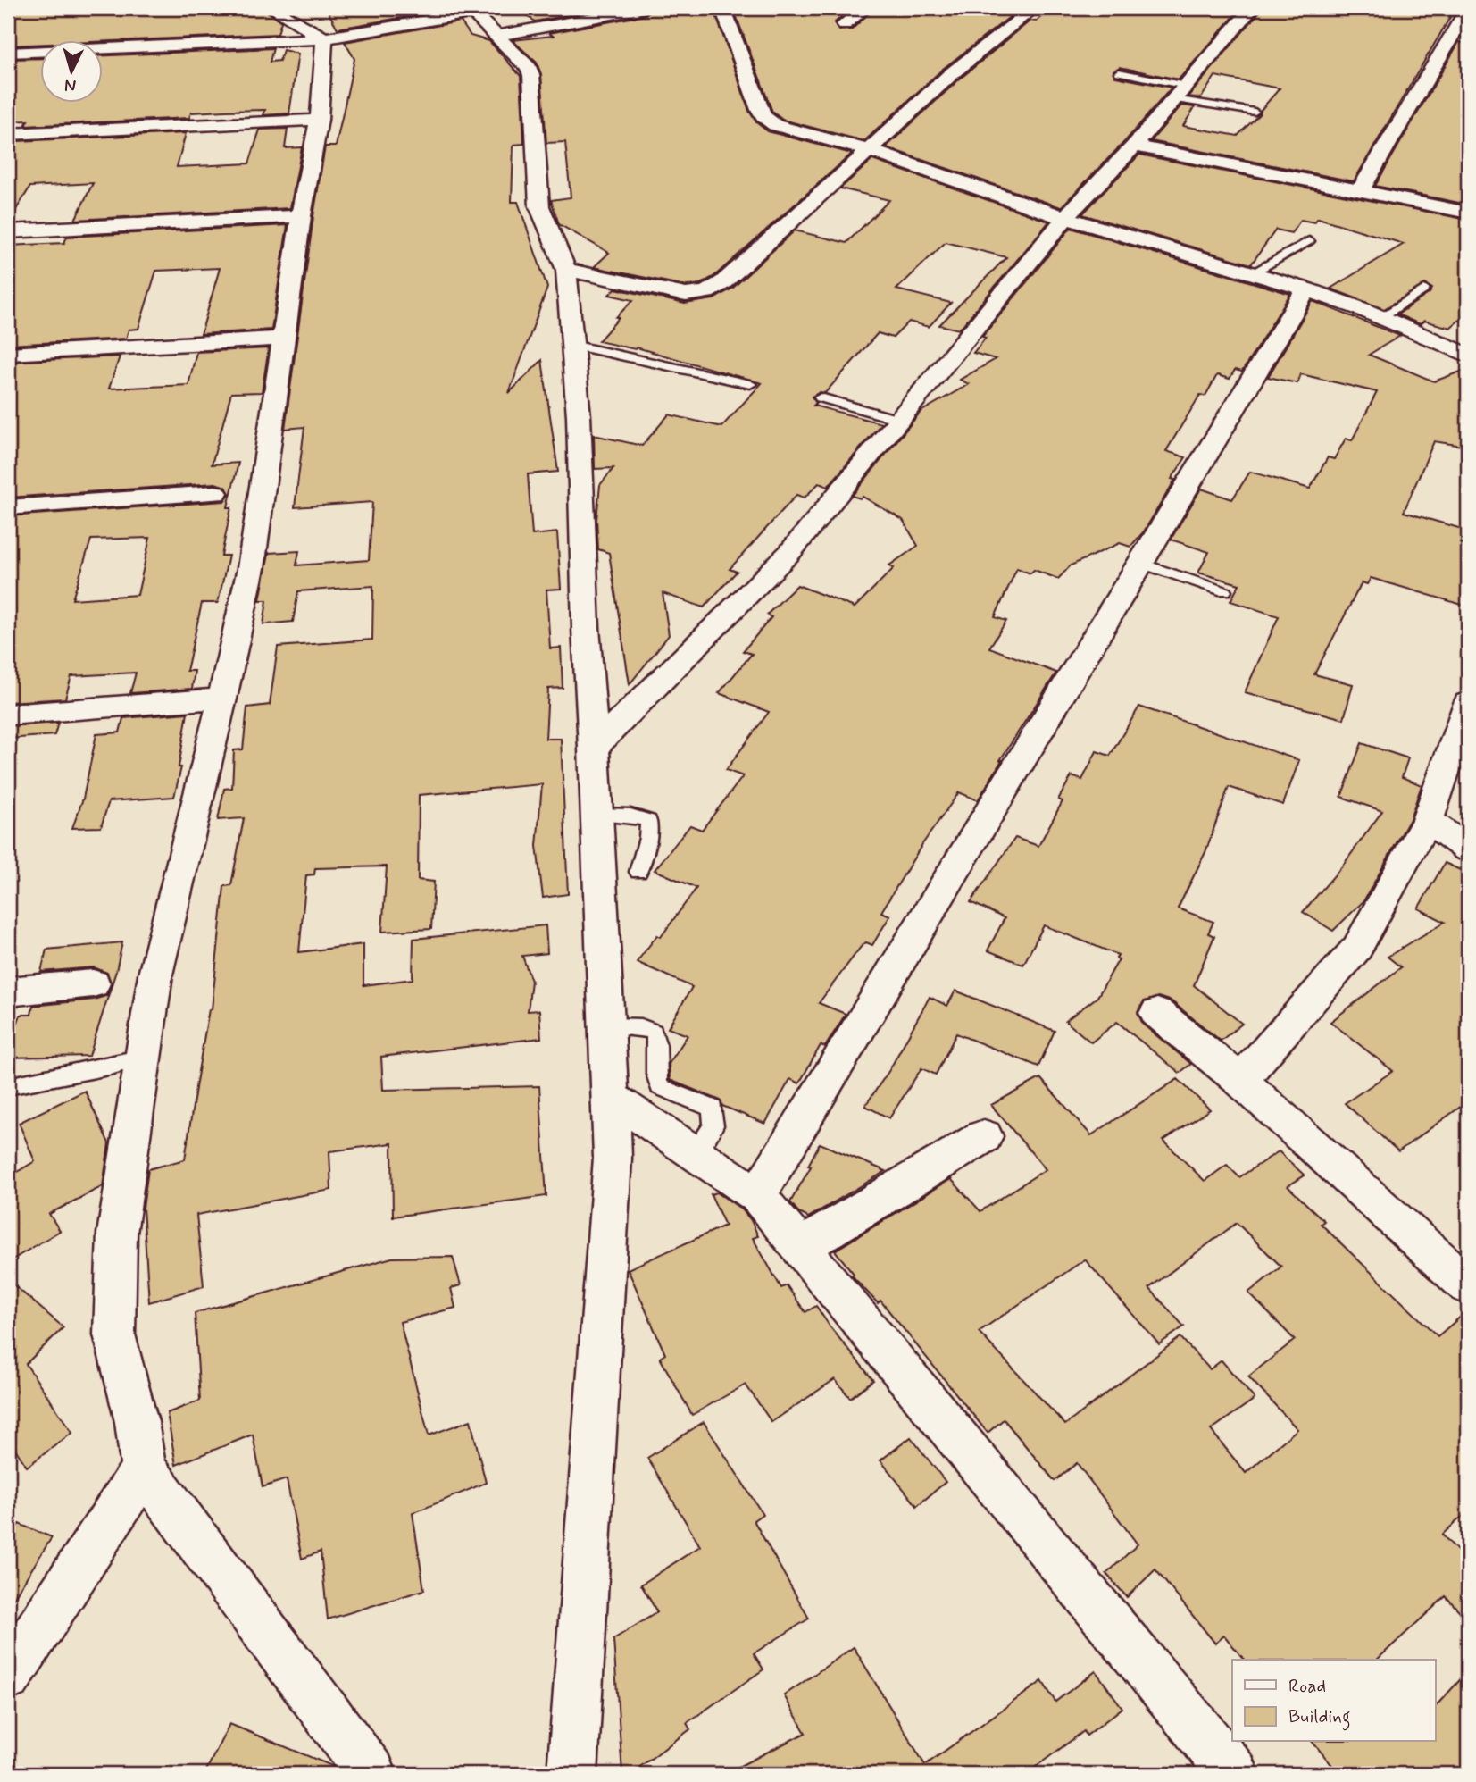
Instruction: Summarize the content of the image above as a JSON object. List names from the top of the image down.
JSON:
{
  "legend": ["Road", "Building"],
  "north": "bottom"
}
